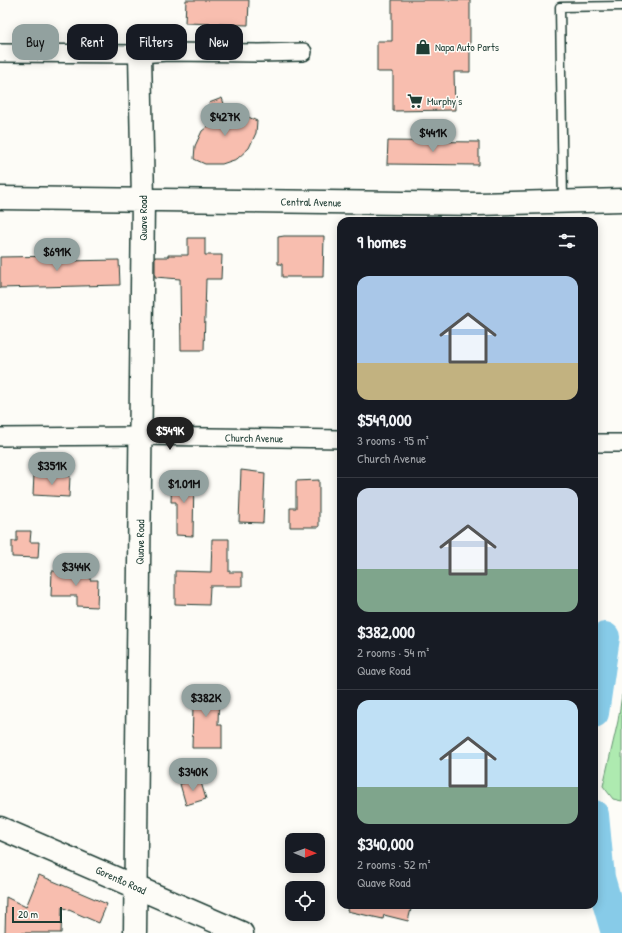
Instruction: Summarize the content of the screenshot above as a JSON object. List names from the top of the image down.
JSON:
{
  "streets": {
    "main road": ["Central Avenue", "Quave Road", "Gorenflo Road"],
    "street": ["Church Avenue"]
  },
  "crossings": [
    ["Central Avenue", "Quave Road"],
    ["Quave Road", "Church Avenue"],
    ["Quave Road", "Gorenflo Road"]
  ],
  "places": {
    "shop": ["Napa Auto Parts"],
    "supermarket": ["Murphy's"]
  },
  "scale_bar": "20 m",
  "north": "right",
  "page": {
    "chip": [
      "Buy",
      "Rent",
      "Filters",
      "New"
    ],
    "price": [
      "$427K",
      "$441K",
      "$691K",
      "$549K",
      "$351K",
      "$1.01M",
      "$344K",
      "$382K",
      "$340K"
    ],
    "heading": "9 homes",
    "list": [
      {
        "name": "$549,000",
        "note": "3 rooms · 95 m² · Church Avenue"
      },
      {
        "name": "$382,000",
        "note": "2 rooms · 54 m² · Quave Road"
      },
      {
        "name": "$340,000",
        "note": "2 rooms · 52 m² · Quave Road"
      }
    ],
    "scale": "20 m"
  }
}
